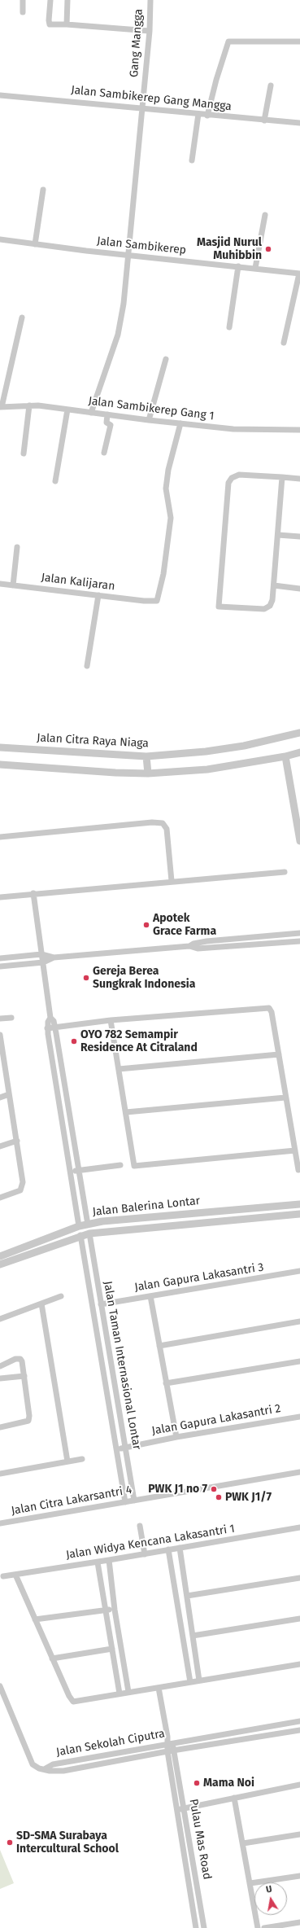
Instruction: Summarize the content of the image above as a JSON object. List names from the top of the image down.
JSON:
{
  "streets": {
    "street": [
      "Gang Mangga",
      "Jalan Sambikerep Gang Mangga",
      "Jalan Sambikerep",
      "Jalan Sambikerep Gang 1",
      "Jalan Kalijaran",
      "Jalan Citra Raya Niaga",
      "Jalan Balerina Lontar",
      "Jalan Gapura Lakasantri 3",
      "Jalan Taman Internasional Lontar",
      "Jalan Gapura Lakasantri 2",
      "Jalan Citra Lakarsantri 4",
      "Jalan Widya Kencana Lakasantri 1",
      "Jalan Sekolah Ciputra",
      "Pulau Mas Road"
    ]
  },
  "crossings": [
    ["Gang Mangga", "Jalan Sambikerep Gang Mangga"],
    ["Gang Mangga", "Jalan Sambikerep"],
    ["Gang Mangga", "Jalan Sambikerep Gang 1"],
    ["Jalan Sambikerep Gang 1", "Jalan Kalijaran"],
    ["Jalan Balerina Lontar", "Jalan Taman Internasional Lontar"],
    ["Jalan Gapura Lakasantri 3", "Jalan Taman Internasional Lontar"],
    ["Jalan Taman Internasional Lontar", "Jalan Gapura Lakasantri 2"],
    ["Jalan Taman Internasional Lontar", "Jalan Citra Lakarsantri 4"],
    ["Jalan Sekolah Ciputra", "Pulau Mas Road"]
  ],
  "places": [
    "Masjid Nurul Muhibbin",
    "Apotek Grace Farma",
    "Gereja Berea Sungkrak Indonesia",
    "OYO 782 Semampir Residence At Citraland",
    "PWK J1 no 7",
    "PWK J1/7",
    "Mama Noi",
    "SD-SMA Surabaya Intercultural School"
  ],
  "north": "top"
}
